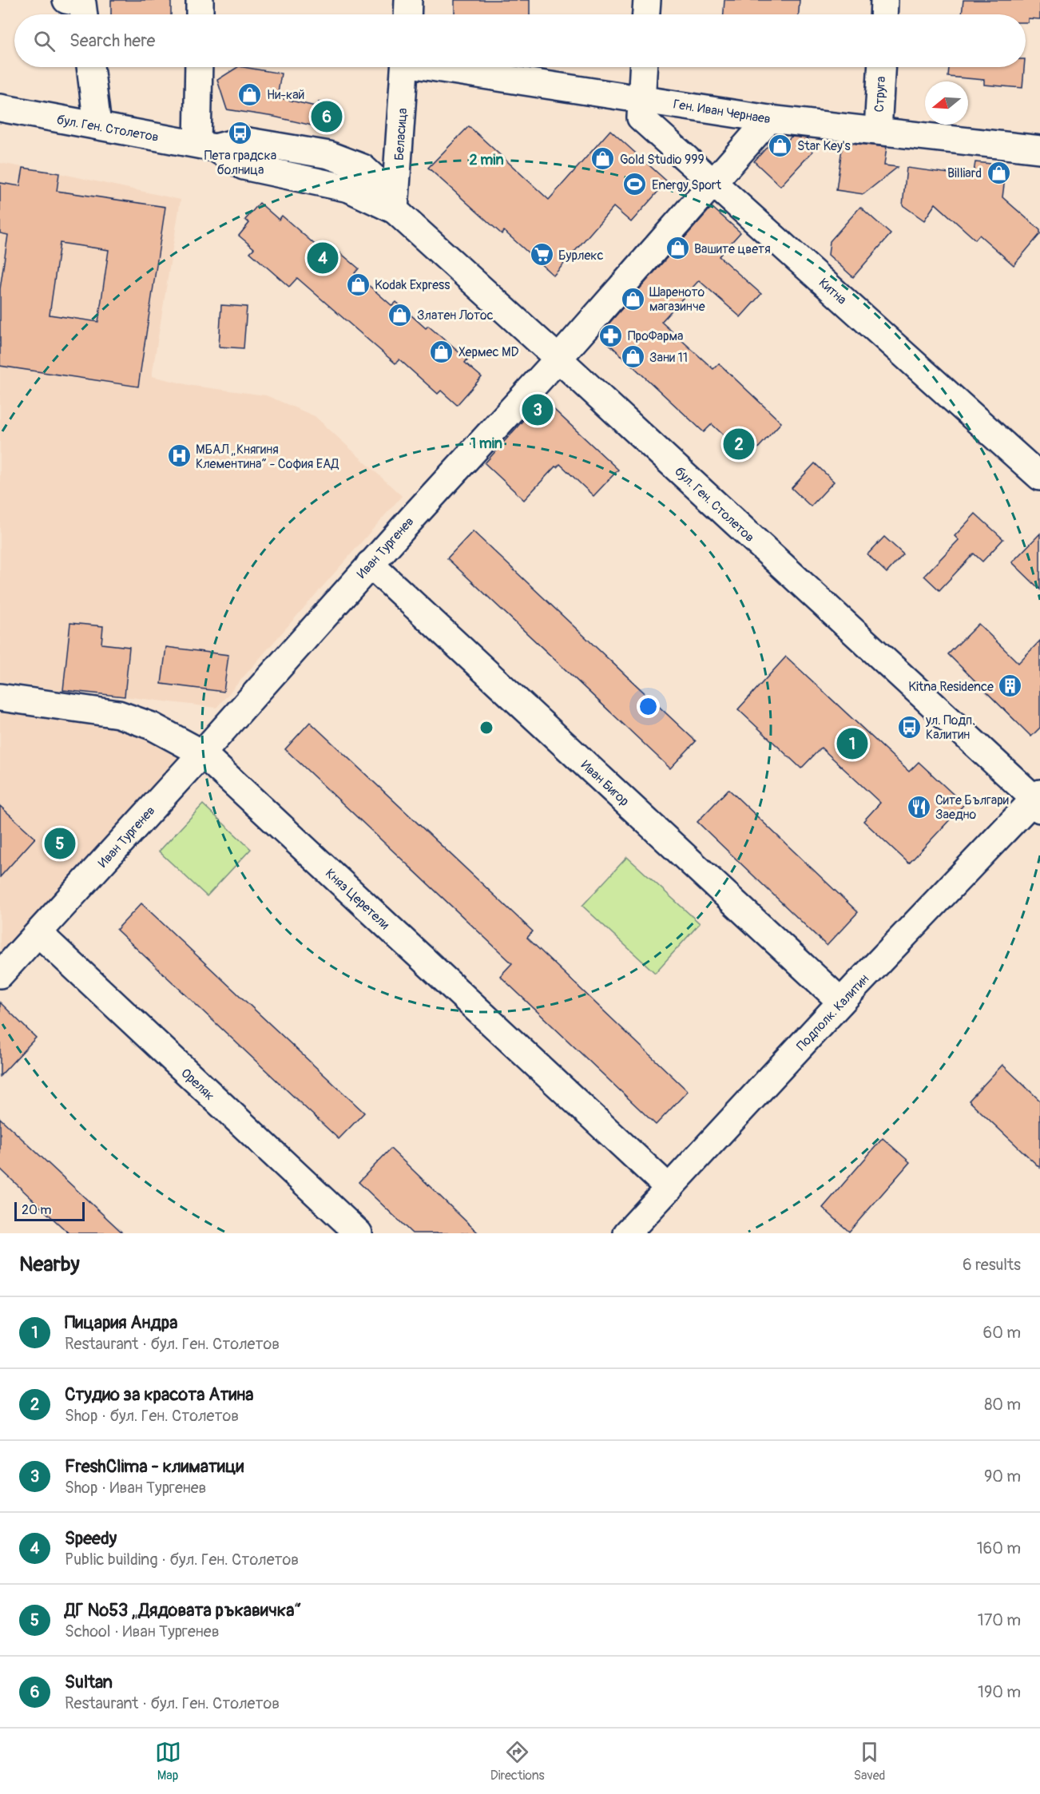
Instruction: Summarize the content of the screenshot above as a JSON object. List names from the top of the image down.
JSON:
{
  "streets": {
    "street": [
      "Струга",
      "Ген. Иван Чернаев",
      "бул. Ген. Столетов",
      "Беласица",
      "Китна",
      "Иван Тургенев",
      "Иван Бигор",
      "Княз Церетели",
      "Подполк. Калитин",
      "Ореляк"
    ]
  },
  "crossings": [
    ["Струга", "Ген. Иван Чернаев"],
    ["Ген. Иван Чернаев", "Китна"],
    ["Ген. Иван Чернаев", "Иван Тургенев"],
    ["бул. Ген. Столетов", "Беласица"],
    ["бул. Ген. Столетов", "Иван Тургенев"],
    ["бул. Ген. Столетов", "Подполк. Калитин"],
    ["Китна", "Иван Тургенев"],
    ["Иван Тургенев", "Иван Бигор"],
    ["Иван Тургенев", "Княз Церетели"],
    ["Иван Тургенев", "Ореляк"],
    ["Иван Бигор", "Подполк. Калитин"],
    ["Княз Церетели", "Подполк. Калитин"]
  ],
  "places": {
    "shop": [
      "Ни-кай",
      "Star Key's",
      "Gold Studio 999",
      "Billiard",
      "Вашите цветя",
      "Kodak Express",
      "Шареното магазинче",
      "Златен Лотос",
      "Хермес MD",
      "Зани 11"
    ],
    "bus stop": ["Пета градска болница", "ул. Подп. Калитин"],
    "sports": ["Energy Sport"],
    "supermarket": ["Бурлекс"],
    "pharmacy": ["ПроФарма"],
    "hospital": ["МБАЛ „Княгиня Клементина“ - София ЕАД"],
    "building": ["Kitna Residence"],
    "restaurant": ["Сите Българи Заедно"]
  },
  "scale_bar": "20 m",
  "north": "left",
  "page": {
    "search": "Search here",
    "pins": [
      "6",
      "4",
      "3",
      "2",
      "1",
      "5"
    ],
    "scale": "20 m",
    "heading": ["Nearby", "6 results"],
    "list": [
      {
        "mark": "1",
        "name": "Пицария Андра",
        "note": "Restaurant · бул. Ген. Столетов",
        "value": "60 m"
      },
      {
        "mark": "2",
        "name": "Студио за красота Атина",
        "note": "Shop · бул. Ген. Столетов",
        "value": "80 m"
      },
      {
        "mark": "3",
        "name": "FreshClima - климатици",
        "note": "Shop · Иван Тургенев",
        "value": "90 m"
      },
      {
        "mark": "4",
        "name": "Speedy",
        "note": "Public building · бул. Ген. Столетов",
        "value": "160 m"
      },
      {
        "mark": "5",
        "name": "ДГ №53 „Дядовата ръкавичка“",
        "note": "School · Иван Тургенев",
        "value": "170 m"
      },
      {
        "mark": "6",
        "name": "Sultan",
        "note": "Restaurant · бул. Ген. Столетов",
        "value": "190 m"
      }
    ],
    "nav": ["Map", "Directions", "Saved"]
  },
  "rings": ["2 min", "1 min"]
}
